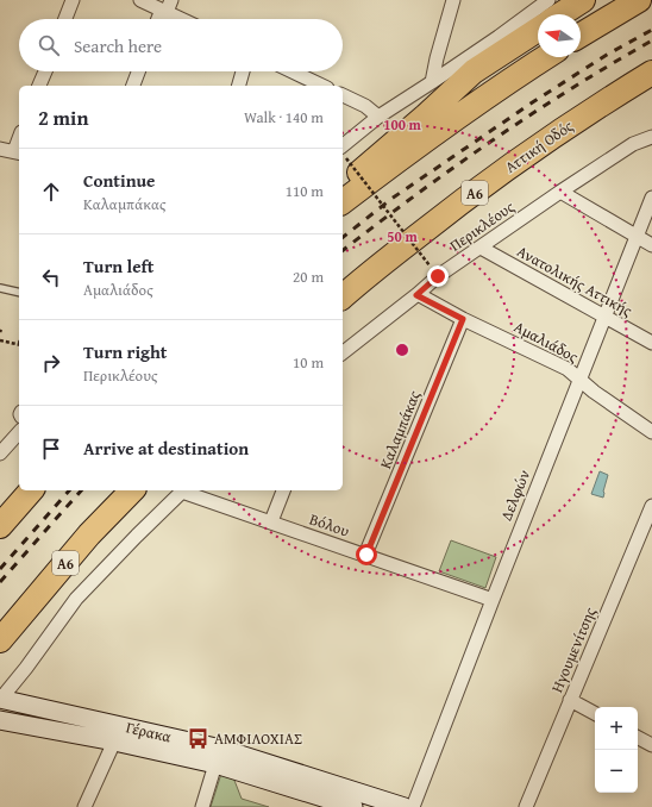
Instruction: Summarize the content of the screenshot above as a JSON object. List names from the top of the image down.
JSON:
{
  "streets": {
    "highway": ["Αττική Οδός", "Α6"],
    "street": [
      "Περικλέους",
      "Ανατολικής Αττικής",
      "Αμαλιάδος",
      "Καλαμπάκας",
      "Δελφών",
      "Βόλου",
      "Ηγουμενίτσης",
      "Γέρακα"
    ]
  },
  "crossings": [
    ["Περικλέους", "Ανατολικής Αττικής"],
    ["Περικλέους", "Αμαλιάδος"],
    ["Ανατολικής Αττικής", "Δελφών"],
    ["Αμαλιάδος", "Καλαμπάκας"],
    ["Αμαλιάδος", "Δελφών"],
    ["Καλαμπάκας", "Βόλου"],
    ["Δελφών", "Βόλου"]
  ],
  "places": {
    "bus stop": ["ΑΜΦΙΛΟΧΙΑΣ"]
  },
  "north": "left",
  "page": {
    "search": "Search here",
    "heading": ["2 min", "Walk · 140 m"],
    "list": [
      ["Continue", "Καλαμπάκας", "110 m"],
      ["Turn left", "Αμαλιάδος", "20 m"],
      ["Turn right", "Περικλέους", "10 m"],
      "Arrive at destination"
    ],
    "map_buttons": ["+", "−"]
  },
  "rings": ["100 m", "50 m"]
}
